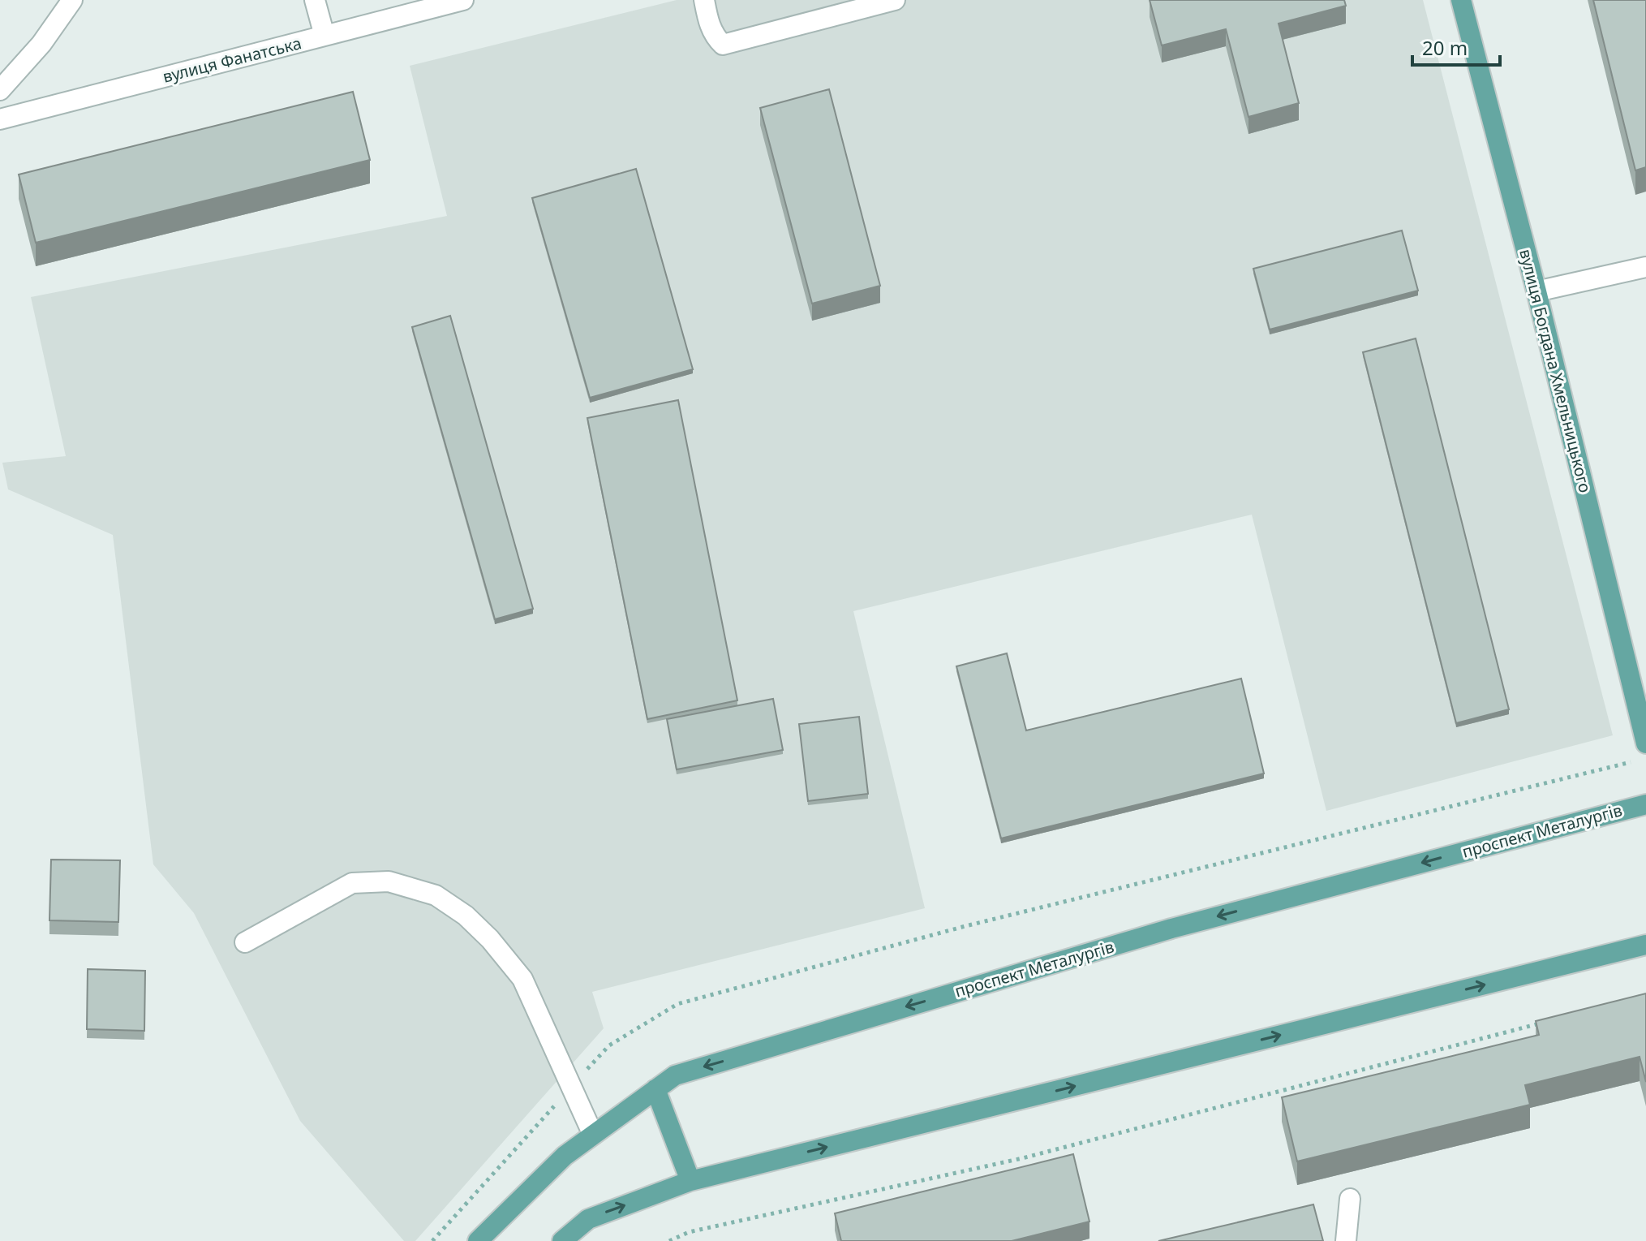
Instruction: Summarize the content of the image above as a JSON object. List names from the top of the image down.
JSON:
{
  "streets": {
    "main road": ["вулиця Богдана Хмельницького", "проспект Металургів"],
    "street": ["вулиця Фанатська"]
  },
  "scale_bar": "20 m"
}
